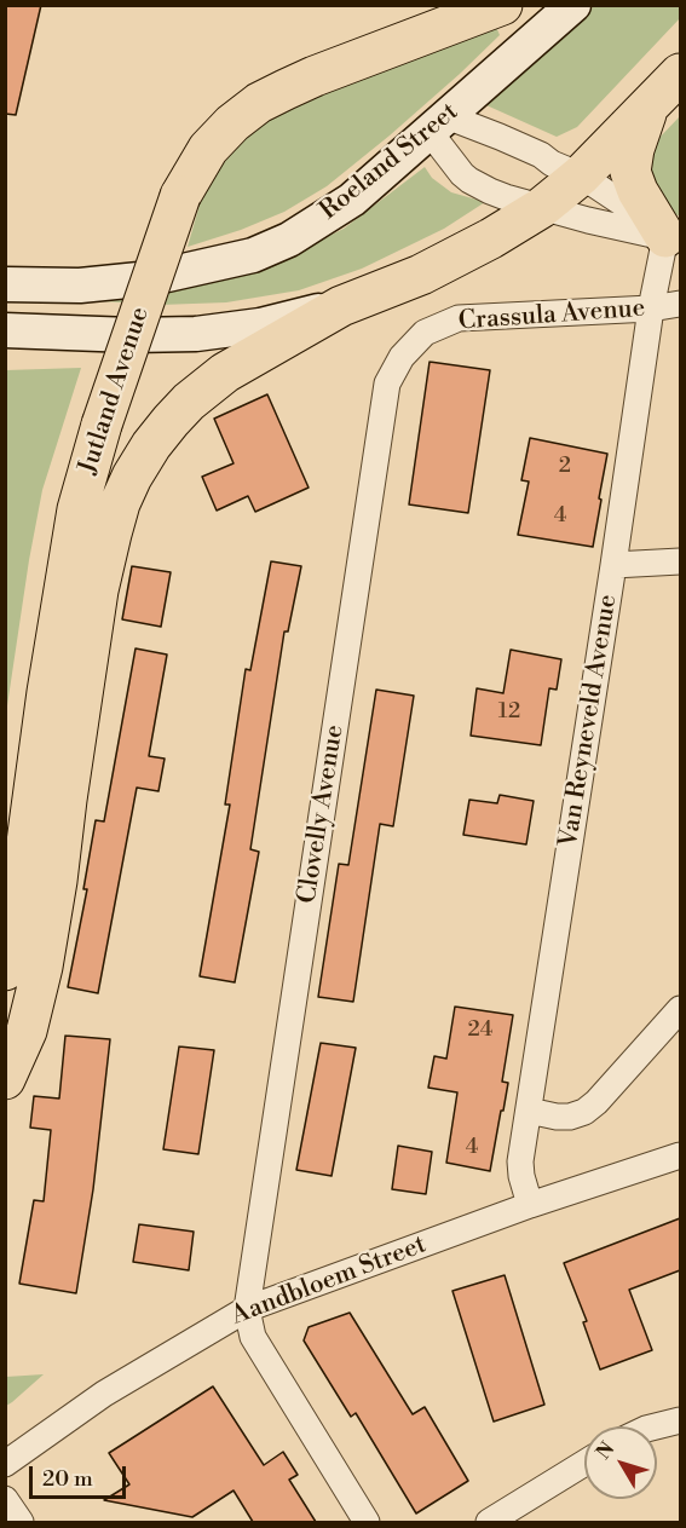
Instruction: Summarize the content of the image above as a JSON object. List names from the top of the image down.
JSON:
{
  "streets": {
    "main road": ["Roeland Street", "Jutland Avenue"],
    "street": [
      "Crassula Avenue",
      "Van Reyneveld Avenue",
      "Clovelly Avenue",
      "Aandbloem Street"
    ]
  },
  "crossings": [
    ["Crassula Avenue", "Van Reyneveld Avenue"],
    ["Crassula Avenue", "Clovelly Avenue"],
    ["Van Reyneveld Avenue", "Aandbloem Street"],
    ["Clovelly Avenue", "Aandbloem Street"]
  ],
  "house_numbers": [
    "2",
    "4",
    "12",
    "24",
    "4"
  ],
  "scale_bar": "20 m",
  "north": "top left"
}
